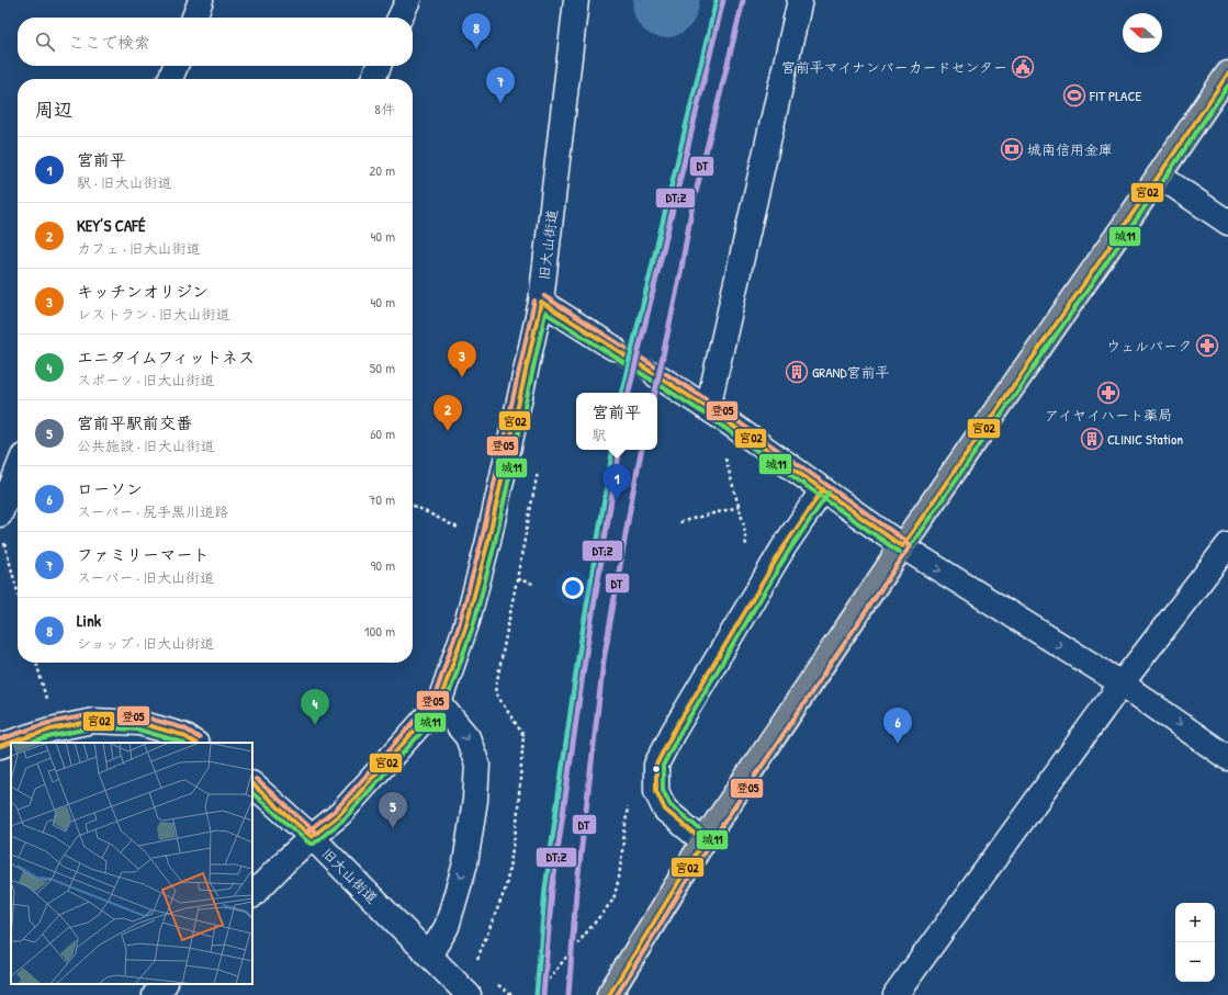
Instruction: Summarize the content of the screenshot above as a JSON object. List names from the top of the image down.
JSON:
{
  "streets": {
    "street": ["旧大山街道"]
  },
  "places": {
    "public building": ["宮前平マイナンバーカードセンター"],
    "sports": ["FIT PLACE"],
    "bank": ["城南信用金庫"],
    "pharmacy": ["ウェルパーク", "アイヤイハート薬局"],
    "building": ["GRAND宮前平", "CLINIC Station"]
  },
  "lines": [
    "transit line DT;Z",
    "transit line DT",
    "transit line 宮02",
    "transit line 城11",
    "transit line 登05"
  ],
  "north": "left",
  "page": {
    "pins": [
      "8",
      "7",
      "3",
      "2",
      "1",
      "4",
      "6",
      "5"
    ],
    "search": "ここで検索",
    "heading": ["周辺", "8件"],
    "list": [
      {
        "mark": "1",
        "name": "宮前平",
        "note": "駅 · 旧大山街道",
        "value": "20 m"
      },
      {
        "mark": "2",
        "name": "KEY’S CAFÉ",
        "note": "カフェ · 旧大山街道",
        "value": "40 m"
      },
      {
        "mark": "3",
        "name": "キッチンオリジン",
        "note": "レストラン · 旧大山街道",
        "value": "40 m"
      },
      {
        "mark": "4",
        "name": "エニタイムフィットネス",
        "note": "スポーツ · 旧大山街道",
        "value": "50 m"
      },
      {
        "mark": "5",
        "name": "宮前平駅前交番",
        "note": "公共施設 · 旧大山街道",
        "value": "60 m"
      },
      {
        "mark": "6",
        "name": "ローソン",
        "note": "スーパー · 尻手黒川道路",
        "value": "70 m"
      },
      {
        "mark": "7",
        "name": "ファミリーマート",
        "note": "スーパー · 旧大山街道",
        "value": "90 m"
      },
      {
        "mark": "8",
        "name": "Link",
        "note": "ショップ · 旧大山街道",
        "value": "100 m"
      }
    ],
    "popup": ["宮前平", "駅"],
    "map_buttons": ["+", "−"]
  }
}
